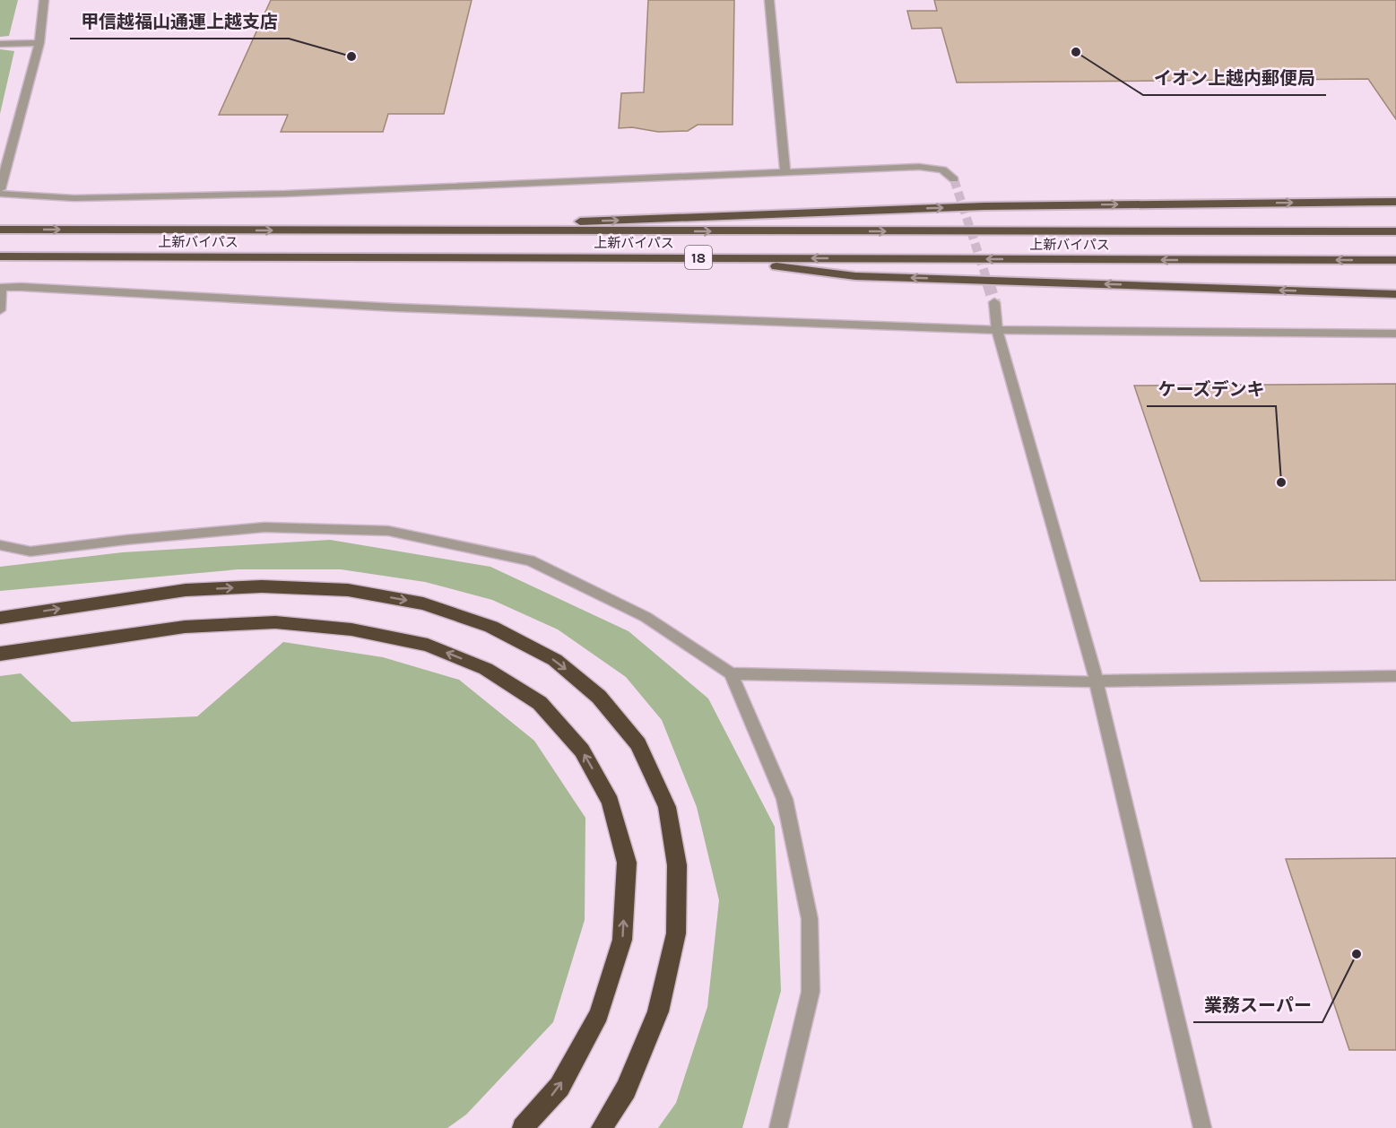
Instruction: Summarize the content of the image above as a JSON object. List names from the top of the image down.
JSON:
{
  "streets": {
    "highway": ["上新バイパス", "18"]
  },
  "places": [
    "イオン上越内郵便局",
    "甲信越福山通運上越支店",
    "ケーズデンキ",
    "業務スーパー"
  ]
}
